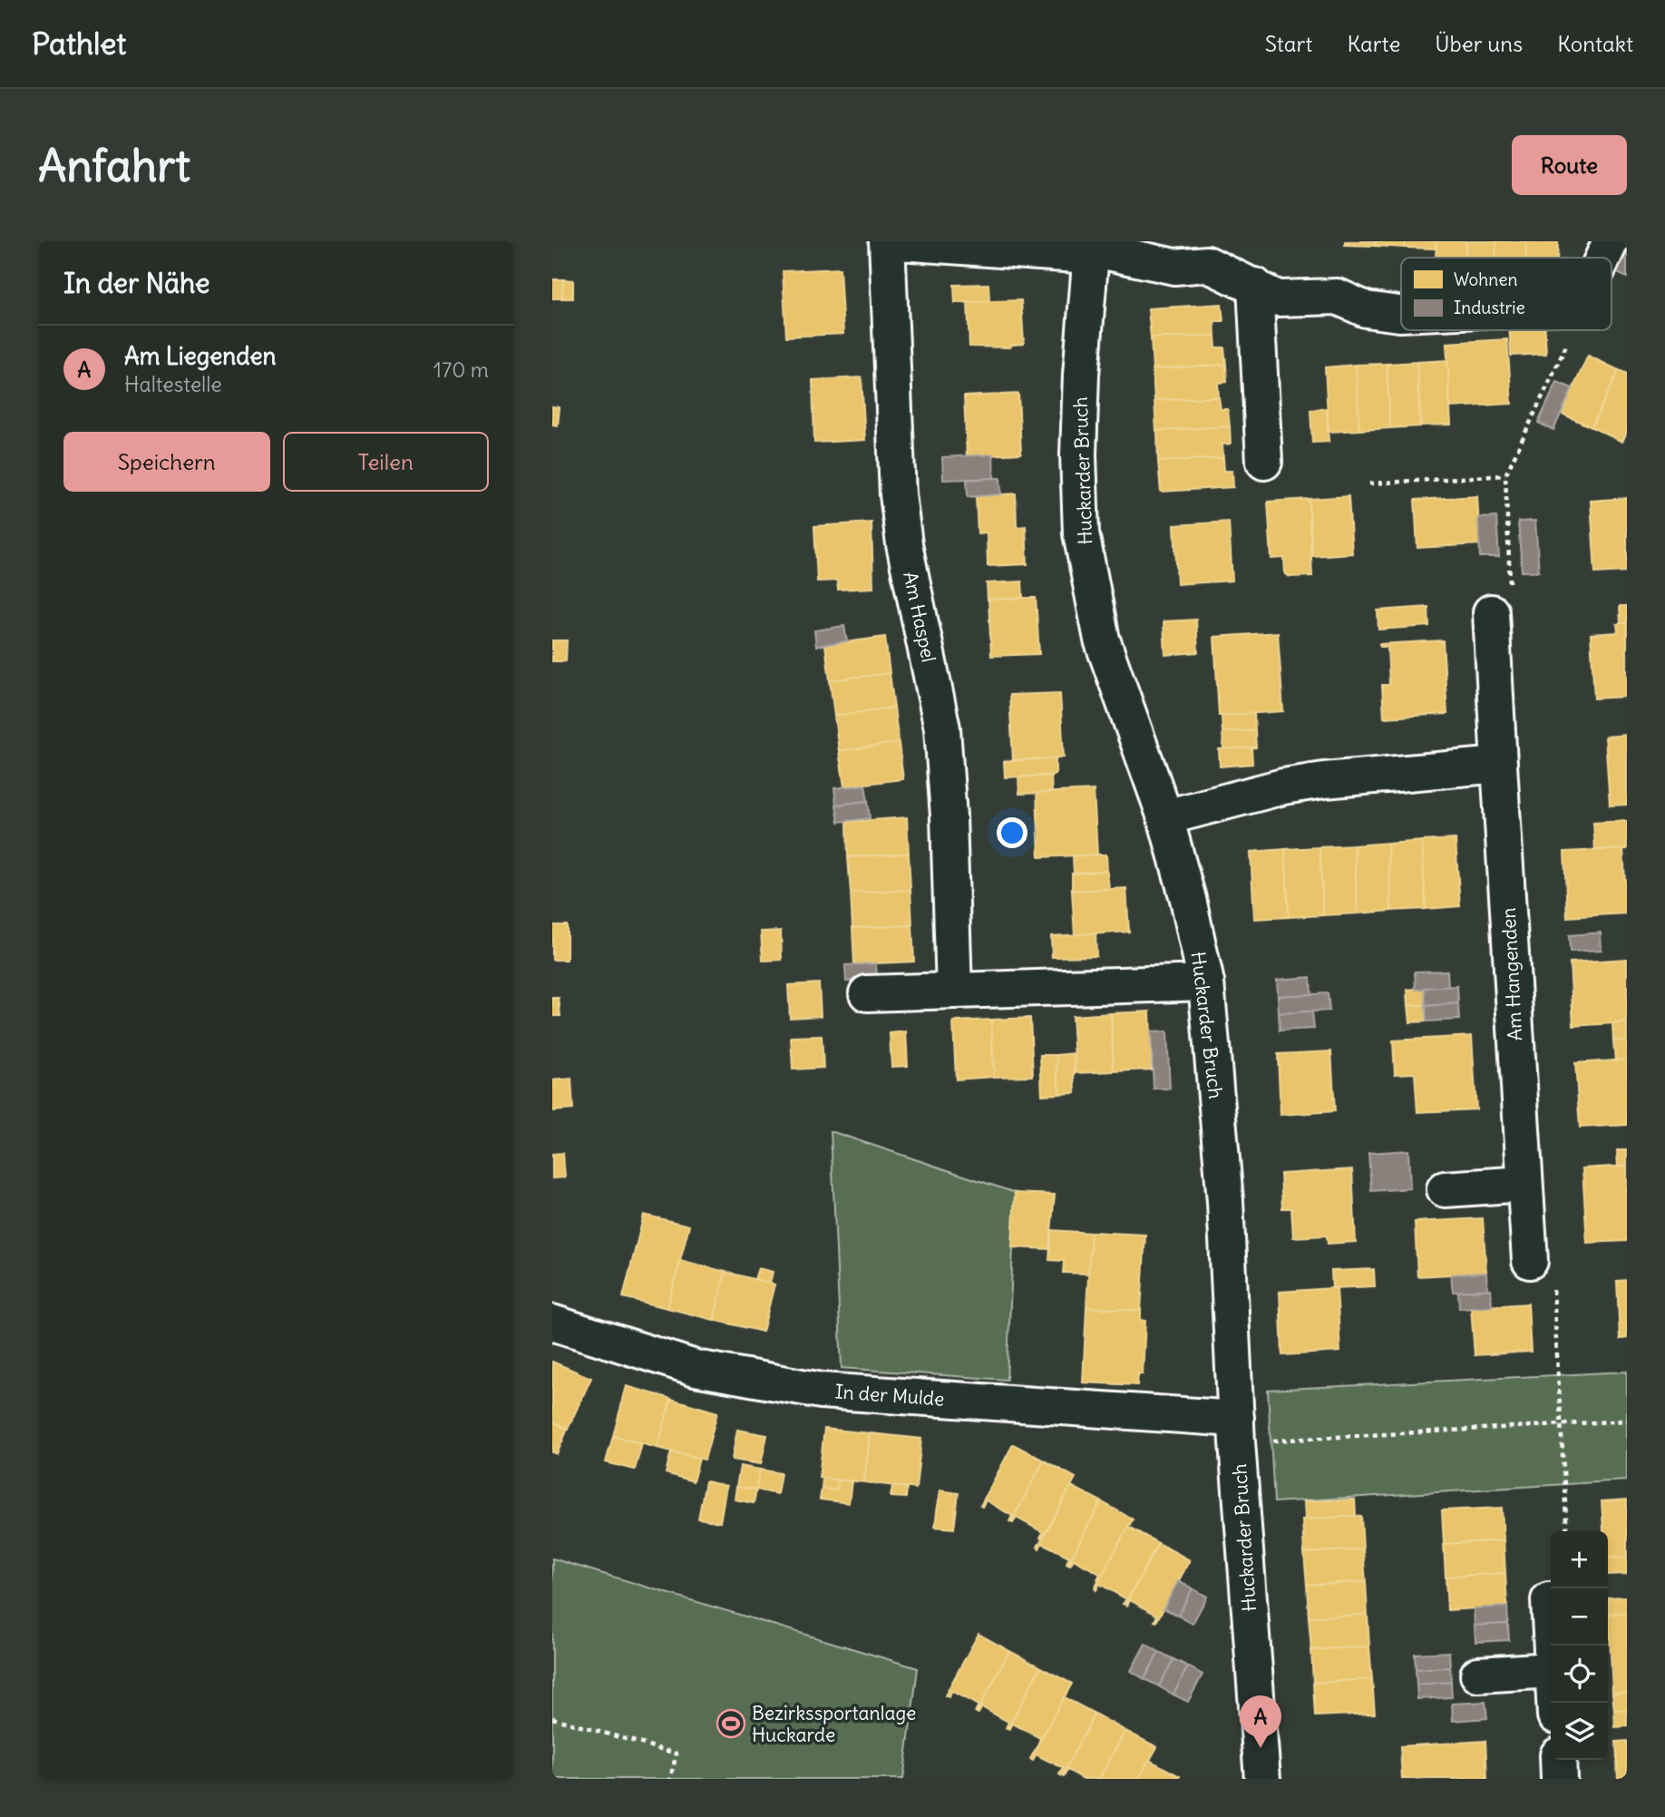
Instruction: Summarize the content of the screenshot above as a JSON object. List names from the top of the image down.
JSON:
{
  "streets": {
    "street": [
      "Huckarder Bruch",
      "Am Haspel",
      "Am Hangenden",
      "In der Mulde"
    ]
  },
  "crossings": [
    ["Huckarder Bruch", "Am Haspel"],
    ["Huckarder Bruch", "In der Mulde"]
  ],
  "places": {
    "sports": ["Bezirkssportanlage Huckarde"]
  },
  "legend": ["Wohnen", "Industrie"],
  "page": {
    "header": "Pathlet",
    "nav": [
      "Start",
      "Karte",
      "Über uns",
      "Kontakt"
    ],
    "buttons": [
      "Route",
      ["Speichern", "Teilen"]
    ],
    "title": "Anfahrt",
    "heading": "In der Nähe",
    "list": [
      {
        "mark": "A",
        "name": "Am Liegenden",
        "note": "Haltestelle",
        "value": "170 m"
      }
    ],
    "map_buttons": ["+", "−"],
    "pins": "A"
  }
}
